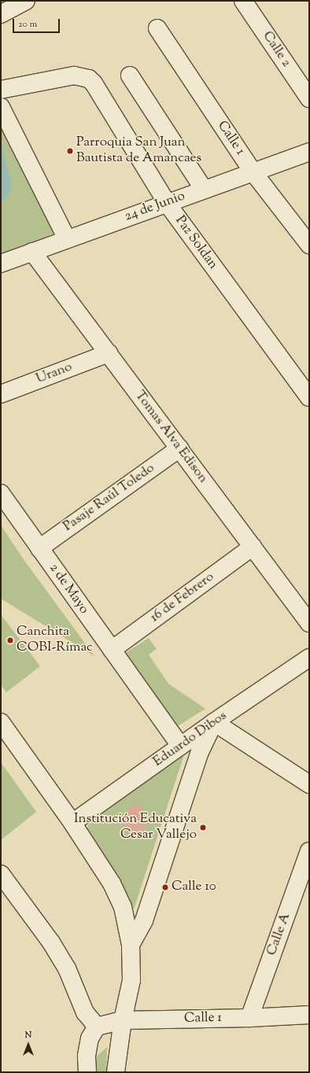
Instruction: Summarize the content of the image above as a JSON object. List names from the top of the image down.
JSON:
{
  "streets": {
    "street": [
      "Calle 2",
      "Calle 1",
      "24 de Junio",
      "Paz Soldan",
      "Urano",
      "Tomas Alva Edison",
      "Pasaje Raúl Toledo",
      "2 de Mayo",
      "16 de Febrero",
      "Eduardo Dibos",
      "Calle A"
    ]
  },
  "crossings": [
    ["Calle 1", "24 de Junio"],
    ["Calle 1", "Calle A"],
    ["24 de Junio", "Paz Soldan"],
    ["24 de Junio", "Tomas Alva Edison"],
    ["Urano", "Tomas Alva Edison"],
    ["Tomas Alva Edison", "Pasaje Raúl Toledo"],
    ["Tomas Alva Edison", "16 de Febrero"],
    ["Pasaje Raúl Toledo", "2 de Mayo"],
    ["2 de Mayo", "16 de Febrero"],
    ["2 de Mayo", "Eduardo Dibos"]
  ],
  "places": [
    "Parroquia San Juan Bautista de Amancaes",
    "Canchita COBI-Rímac",
    "Institución Educativa Cesar Vallejo",
    "Calle 10"
  ],
  "scale_bar": "20 m",
  "north": "top"
}
